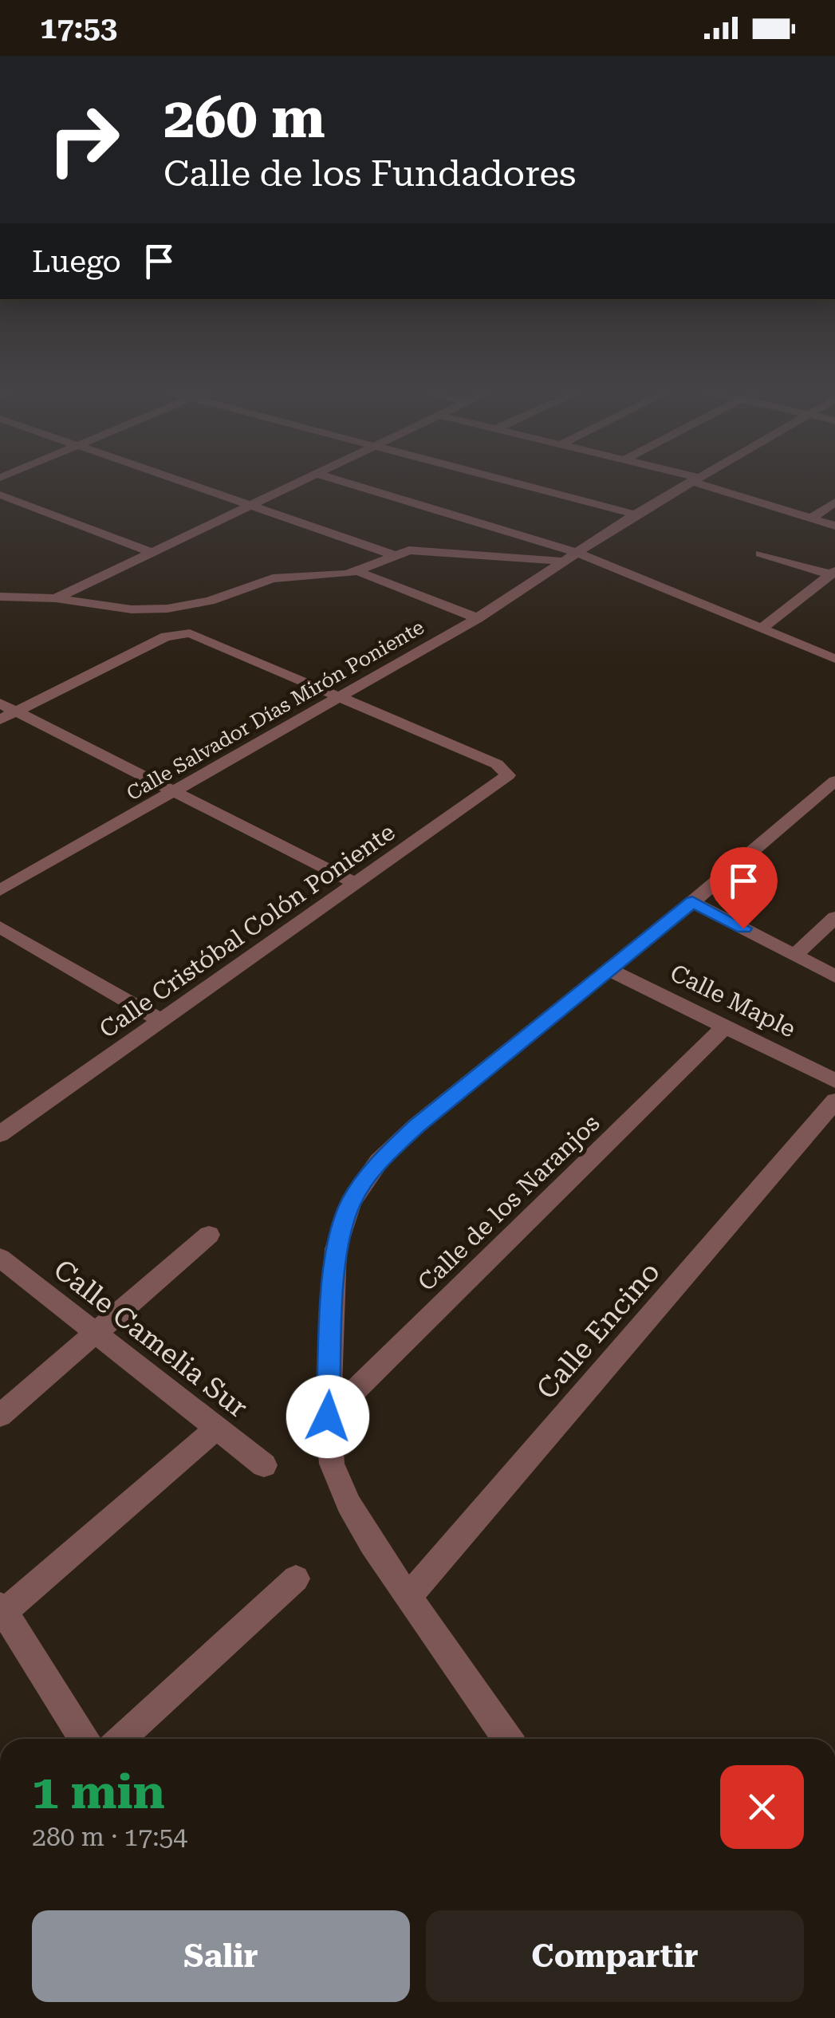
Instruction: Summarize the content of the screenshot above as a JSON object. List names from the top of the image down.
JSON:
{
  "streets": {
    "street": [
      "Calle Salvador Días Mirón Poniente",
      "Calle Cristóbal Colón Poniente",
      "Calle Maple",
      "Calle de los Naranjos",
      "Calle Encino",
      "Calle Camelia Sur"
    ]
  },
  "crossings": [
    ["Calle Salvador Días Mirón Poniente", "Calle Cristóbal Colón Poniente"],
    ["Calle Maple", "Calle de los Naranjos"]
  ],
  "page": {
    "status": "17:53",
    "turn": ["260 m", "Calle de los Fundadores"],
    "then": "Luego",
    "heading": ["1 min", "280 m · 17:54"],
    "buttons": ["Salir", "Compartir"]
  }
}
